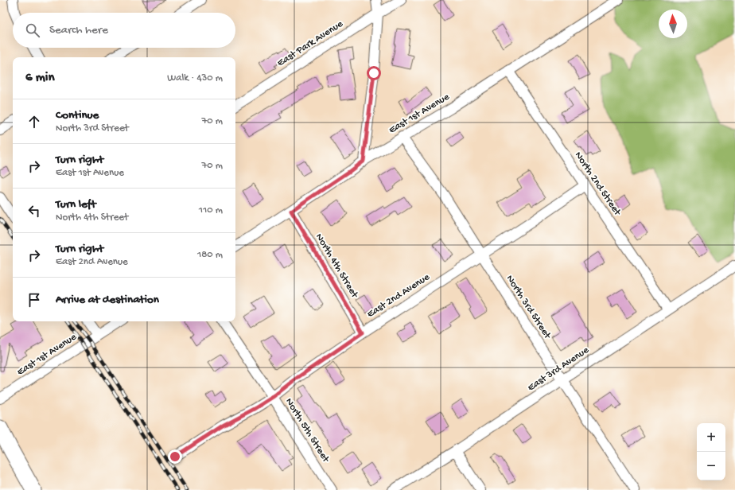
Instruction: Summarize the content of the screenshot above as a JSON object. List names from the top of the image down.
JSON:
{
  "streets": {
    "street": [
      "East Park Avenue",
      "East 1st Avenue",
      "North 2nd Street",
      "North 4th Street",
      "East 2nd Avenue",
      "North 3rd Street",
      "East 3rd Avenue",
      "North 5th Street"
    ]
  },
  "crossings": [
    ["East 1st Avenue", "North 2nd Street"],
    ["East 1st Avenue", "North 4th Street"],
    ["East 1st Avenue", "North 3rd Street"],
    ["North 2nd Street", "East 2nd Avenue"],
    ["North 2nd Street", "East 3rd Avenue"],
    ["North 4th Street", "East 2nd Avenue"],
    ["East 2nd Avenue", "North 3rd Street"],
    ["East 2nd Avenue", "North 5th Street"],
    ["North 3rd Street", "East 3rd Avenue"]
  ],
  "north": "top",
  "page": {
    "search": "Search here",
    "heading": ["6 min", "Walk · 430 m"],
    "list": [
      ["Continue", "North 3rd Street", "70 m"],
      ["Turn right", "East 1st Avenue", "70 m"],
      ["Turn left", "North 4th Street", "110 m"],
      ["Turn right", "East 2nd Avenue", "180 m"],
      "Arrive at destination"
    ],
    "map_buttons": ["+", "−"]
  }
}
